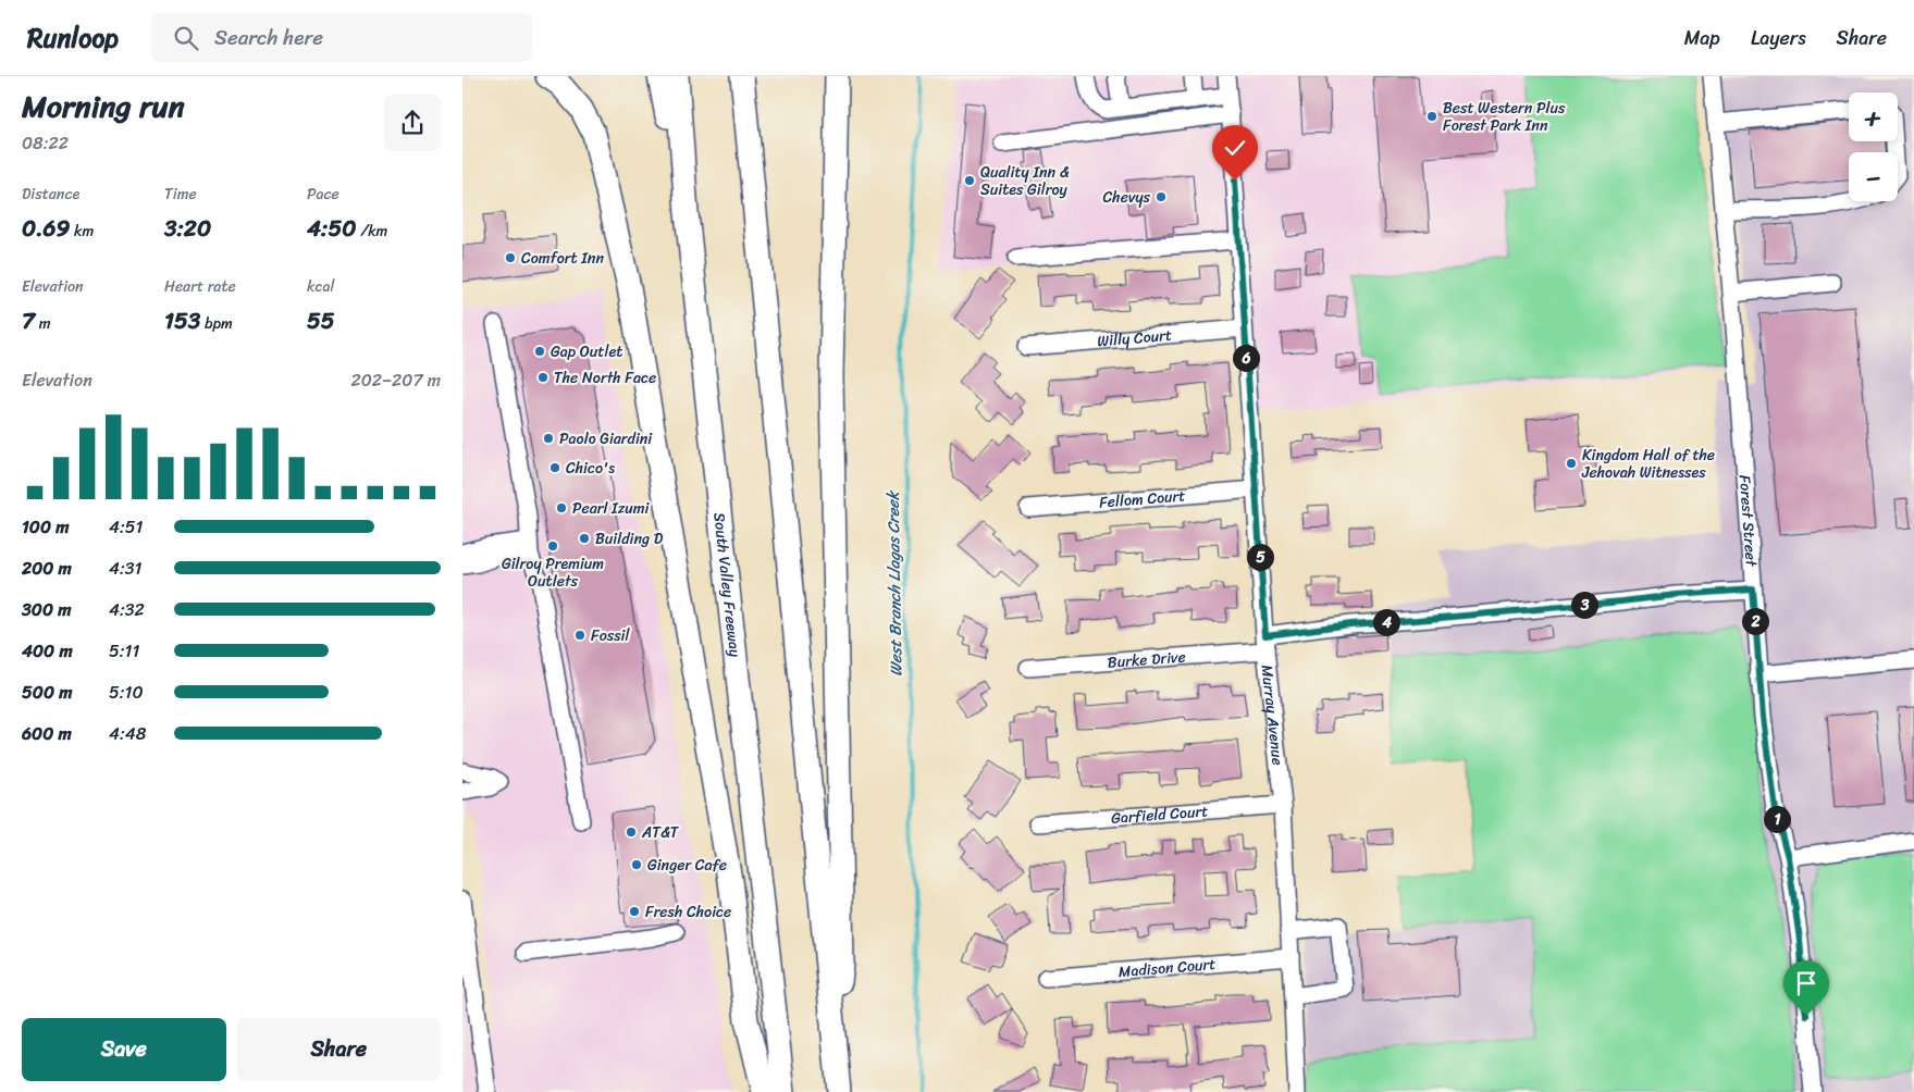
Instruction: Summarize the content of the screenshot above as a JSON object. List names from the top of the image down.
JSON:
{
  "streets": {
    "highway": ["South Valley Freeway"],
    "street": [
      "Willy Court",
      "Fellom Court",
      "Forest Street",
      "Burke Drive",
      "Murray Avenue",
      "Garfield Court",
      "Madison Court"
    ]
  },
  "crossings": [
    ["Willy Court", "Murray Avenue"],
    ["Fellom Court", "Murray Avenue"],
    ["Forest Street", "Burke Drive"],
    ["Burke Drive", "Murray Avenue"],
    ["Murray Avenue", "Garfield Court"],
    ["Murray Avenue", "Madison Court"]
  ],
  "water": ["West Branch Llagas Creek"],
  "places": [
    "Best Western Plus Forest Park Inn",
    "Quality Inn & Suites Gilroy",
    "Chevys",
    "Comfort Inn",
    "Gap Outlet",
    "The North Face",
    "Paolo Giardini",
    "Kingdom Hall of the Jehovah Witnesses",
    "Chico's",
    "Pearl Izumi",
    "Building D",
    "Gilroy Premium Outlets",
    "Fossil",
    "AT&T",
    "Ginger Cafe",
    "Fresh Choice"
  ],
  "page": {
    "header": "Runloop",
    "search": "Search here",
    "nav": ["Map", "Layers", "Share"],
    "heading": ["Morning run", "08:22"],
    "map_buttons": ["+", "−"],
    "stats": [
      ["Distance", "0.69 km"],
      ["Time", "3:20"],
      ["Pace", "4:50 /km"],
      ["Elevation", "7 m"],
      ["Heart rate", "153 bpm"],
      ["kcal", "55"]
    ],
    "pins": [
      "6",
      "5",
      "3",
      "2",
      "4",
      "1"
    ],
    "chart": ["Elevation", "202–207 m"],
    "list": [
      {
        "name": "100 m",
        "note": "4:51"
      },
      {
        "name": "200 m",
        "note": "4:31"
      },
      {
        "name": "300 m",
        "note": "4:32"
      },
      {
        "name": "400 m",
        "note": "5:11"
      },
      {
        "name": "500 m",
        "note": "5:10"
      },
      {
        "name": "600 m",
        "note": "4:48"
      }
    ],
    "buttons": ["Save", "Share"]
  }
}
